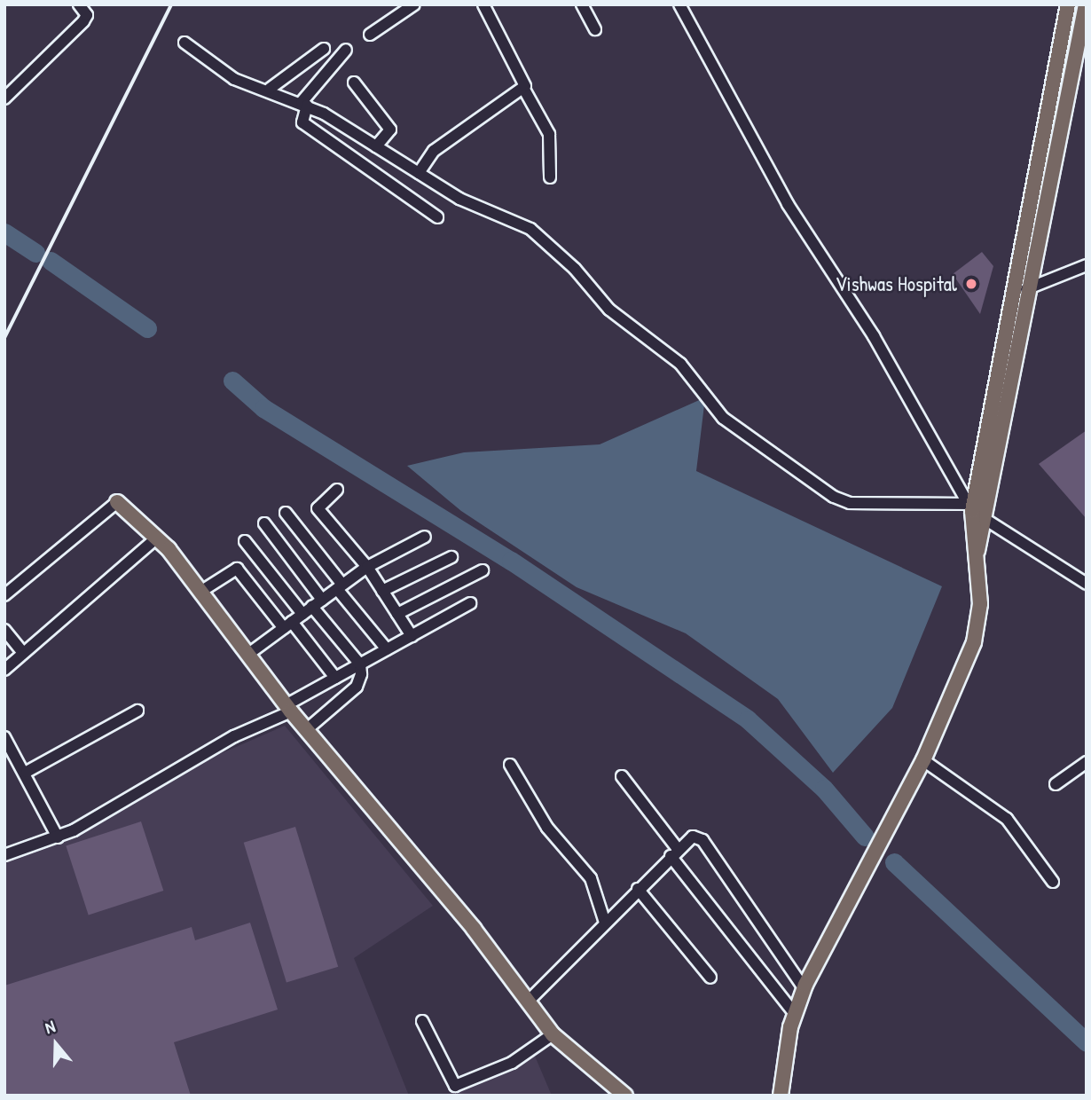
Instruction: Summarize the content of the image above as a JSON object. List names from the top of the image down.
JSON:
{
  "places": ["Vishwas Hospital"],
  "north": "top"
}
